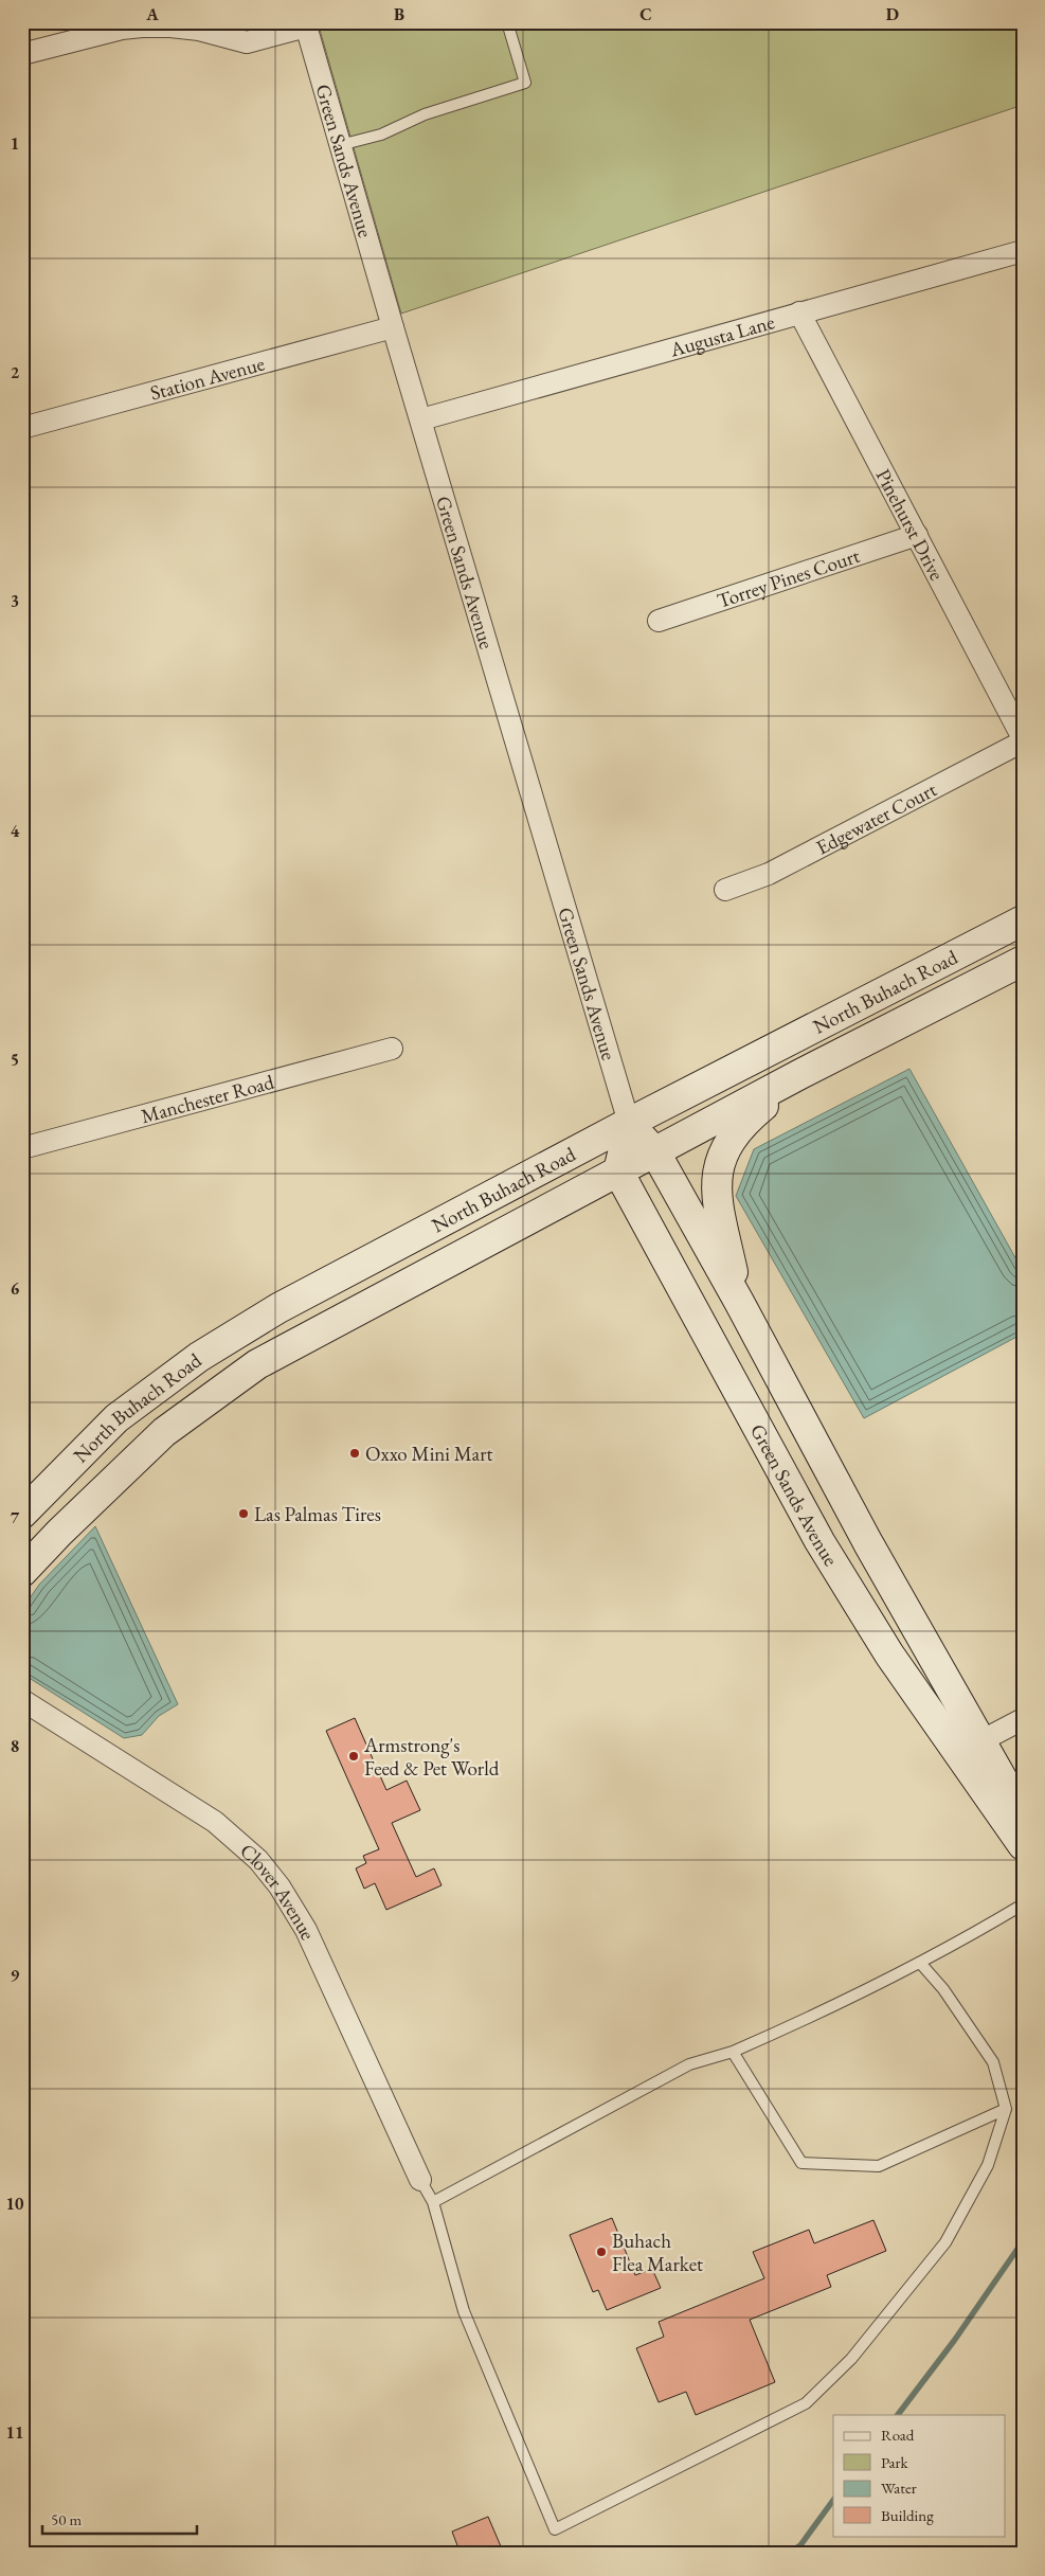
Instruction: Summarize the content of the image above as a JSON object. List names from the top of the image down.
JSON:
{
  "streets": {
    "main road": ["Green Sands Avenue", "North Buhach Road"],
    "street": [
      "Augusta Lane",
      "Station Avenue",
      "Pinehurst Drive",
      "Torrey Pines Court",
      "Edgewater Court",
      "Manchester Road",
      "Clover Avenue"
    ]
  },
  "crossings": [
    ["Green Sands Avenue", "Augusta Lane"],
    ["Green Sands Avenue", "Station Avenue"],
    ["Green Sands Avenue", "North Buhach Road"],
    ["Augusta Lane", "Pinehurst Drive"],
    ["Pinehurst Drive", "Torrey Pines Court"],
    ["Pinehurst Drive", "Edgewater Court"]
  ],
  "places": [
    "Oxxo Mini Mart",
    "Las Palmas Tires",
    "Armstrong's Feed & Pet World",
    "Buhach Flea Market"
  ],
  "legend": [
    "Road",
    "Park",
    "Water",
    "Building"
  ],
  "scale_bar": "50 m",
  "grid": {
    "columns": [
      "A",
      "B",
      "C",
      "D"
    ],
    "rows": [
      "1",
      "2",
      "3",
      "4",
      "5",
      "6",
      "7",
      "8",
      "9",
      "10",
      "11"
    ]
  }
}
